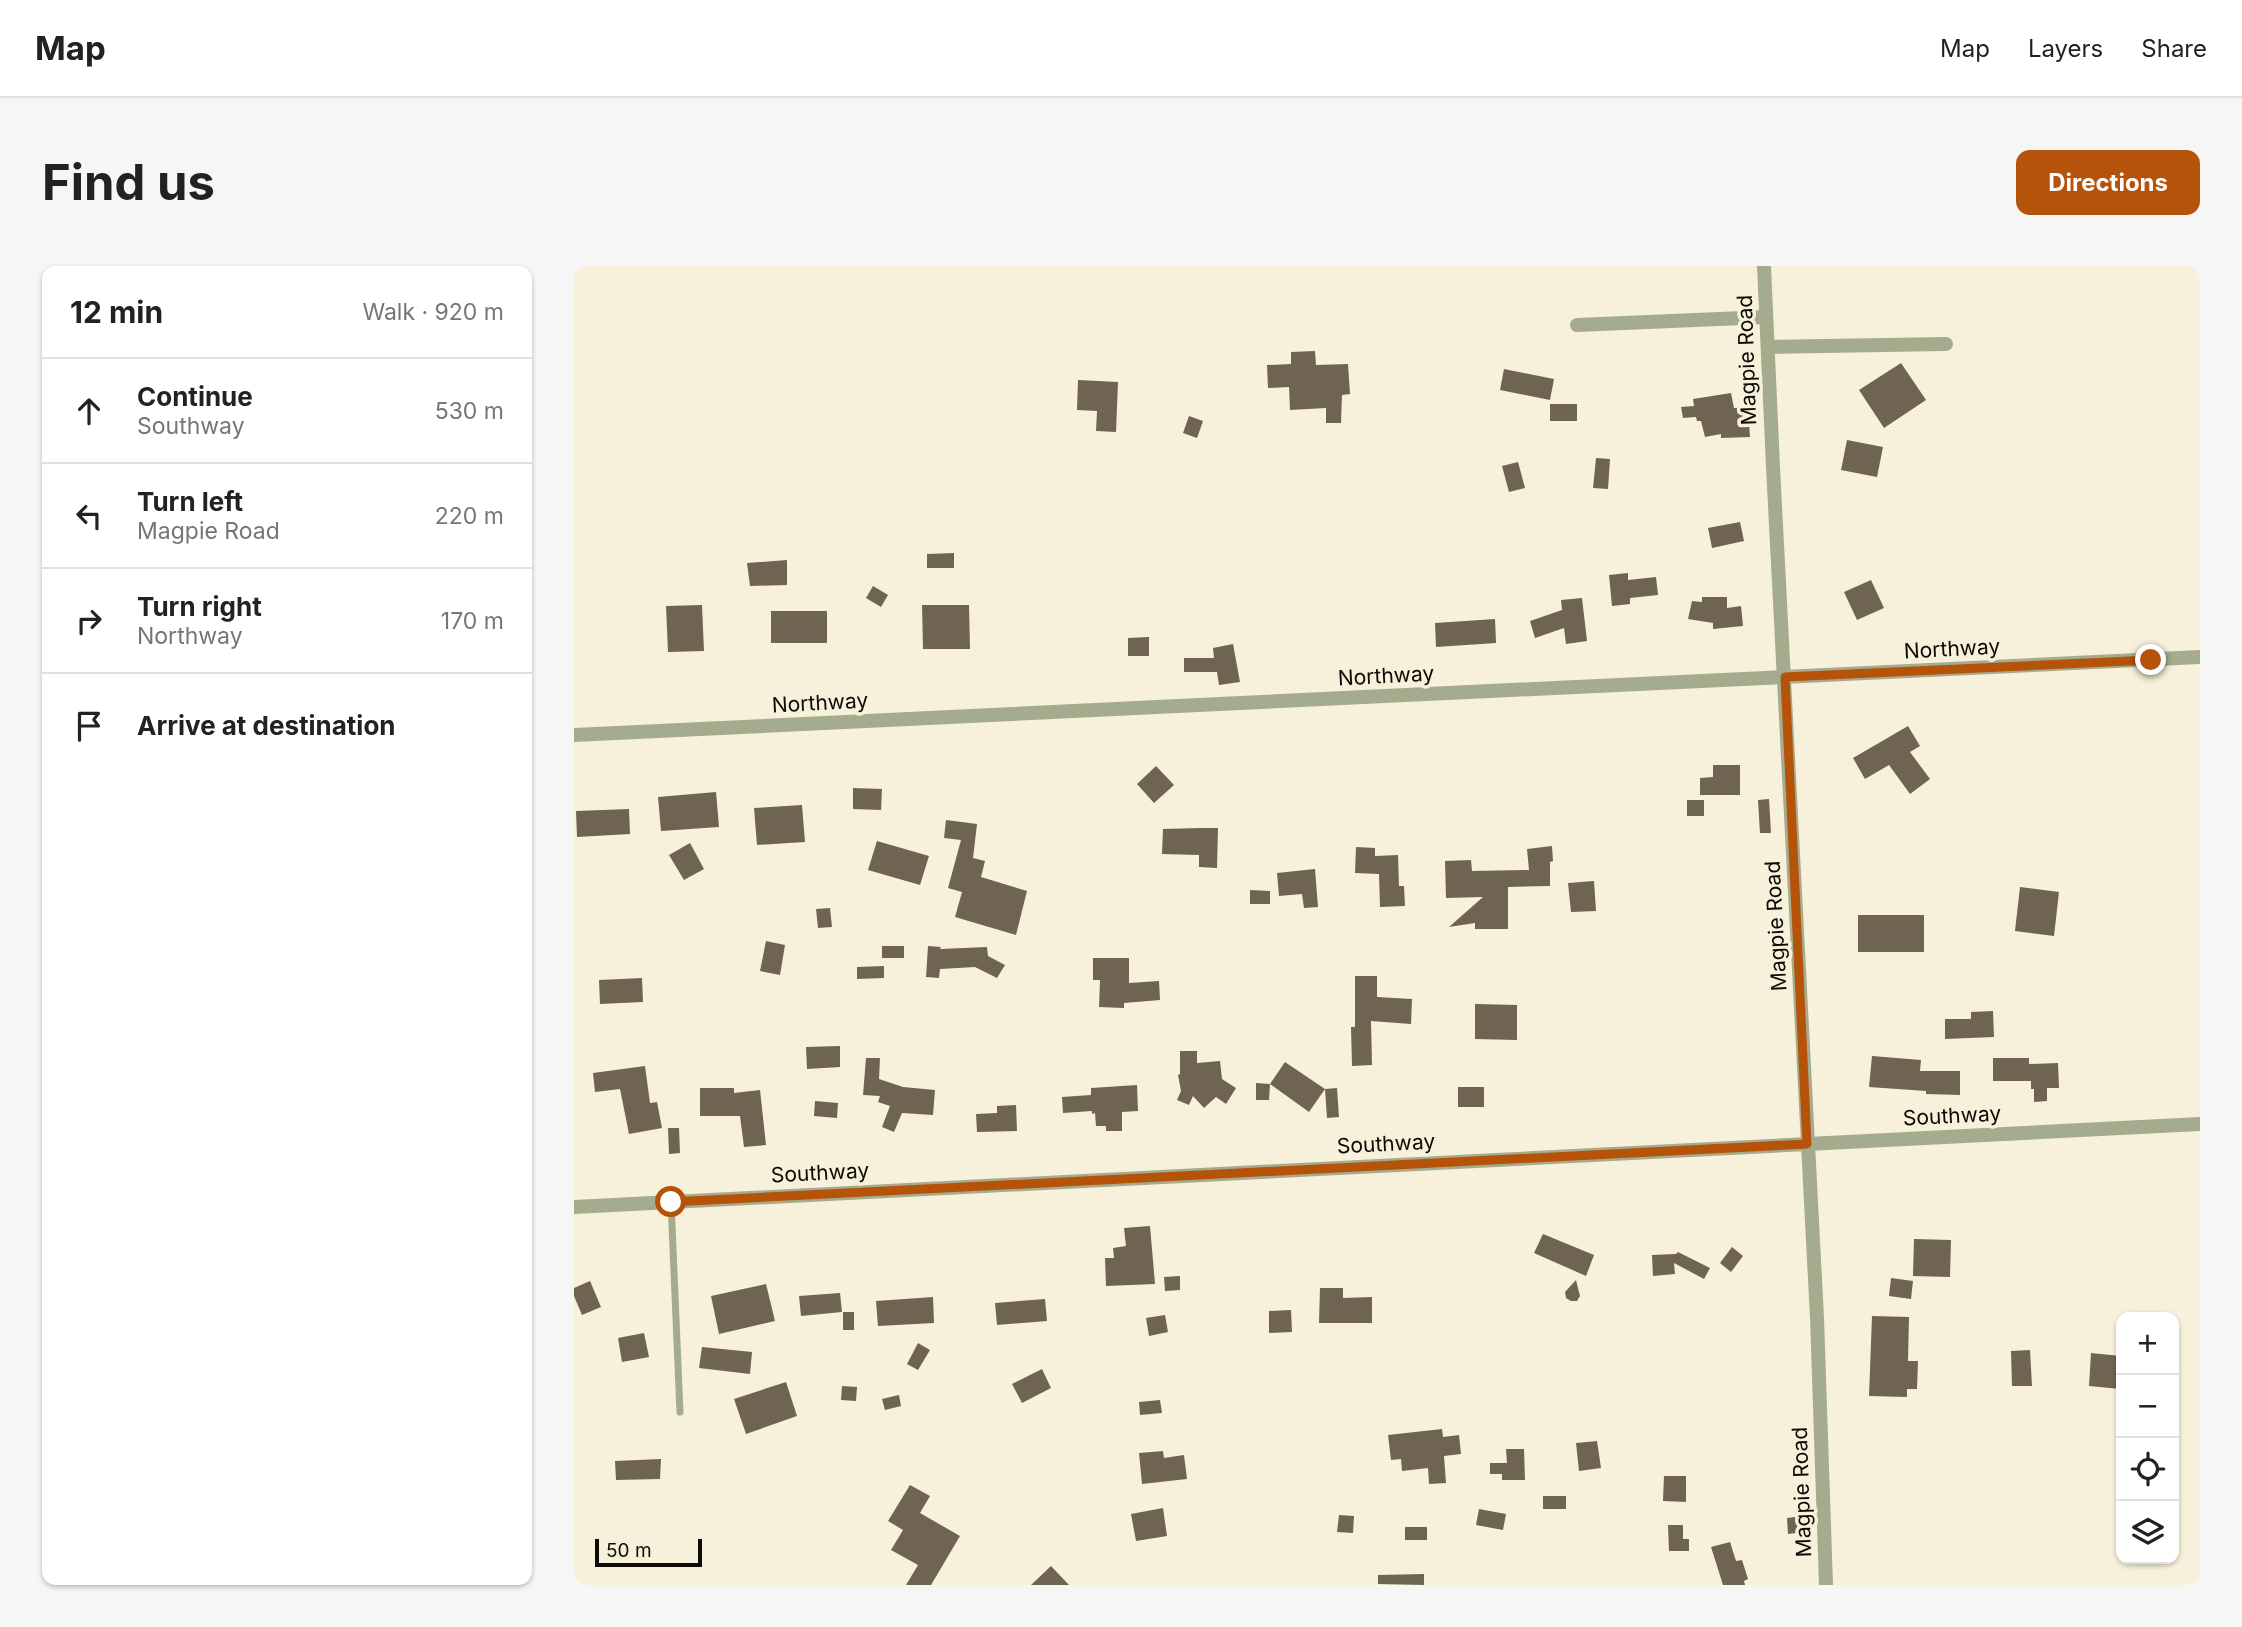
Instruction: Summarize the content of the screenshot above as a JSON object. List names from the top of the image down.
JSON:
{
  "streets": {
    "street": ["Magpie Road", "Northway", "Southway"]
  },
  "crossings": [
    ["Magpie Road", "Northway"],
    ["Magpie Road", "Southway"]
  ],
  "scale_bar": "50 m",
  "page": {
    "header": "Map",
    "nav": ["Map", "Layers", "Share"],
    "buttons": "Directions",
    "title": "Find us",
    "heading": ["12 min", "Walk · 920 m"],
    "list": [
      ["Continue", "Southway", "530 m"],
      ["Turn left", "Magpie Road", "220 m"],
      ["Turn right", "Northway", "170 m"],
      "Arrive at destination"
    ],
    "map_buttons": ["+", "−"],
    "scale": "50 m"
  }
}
